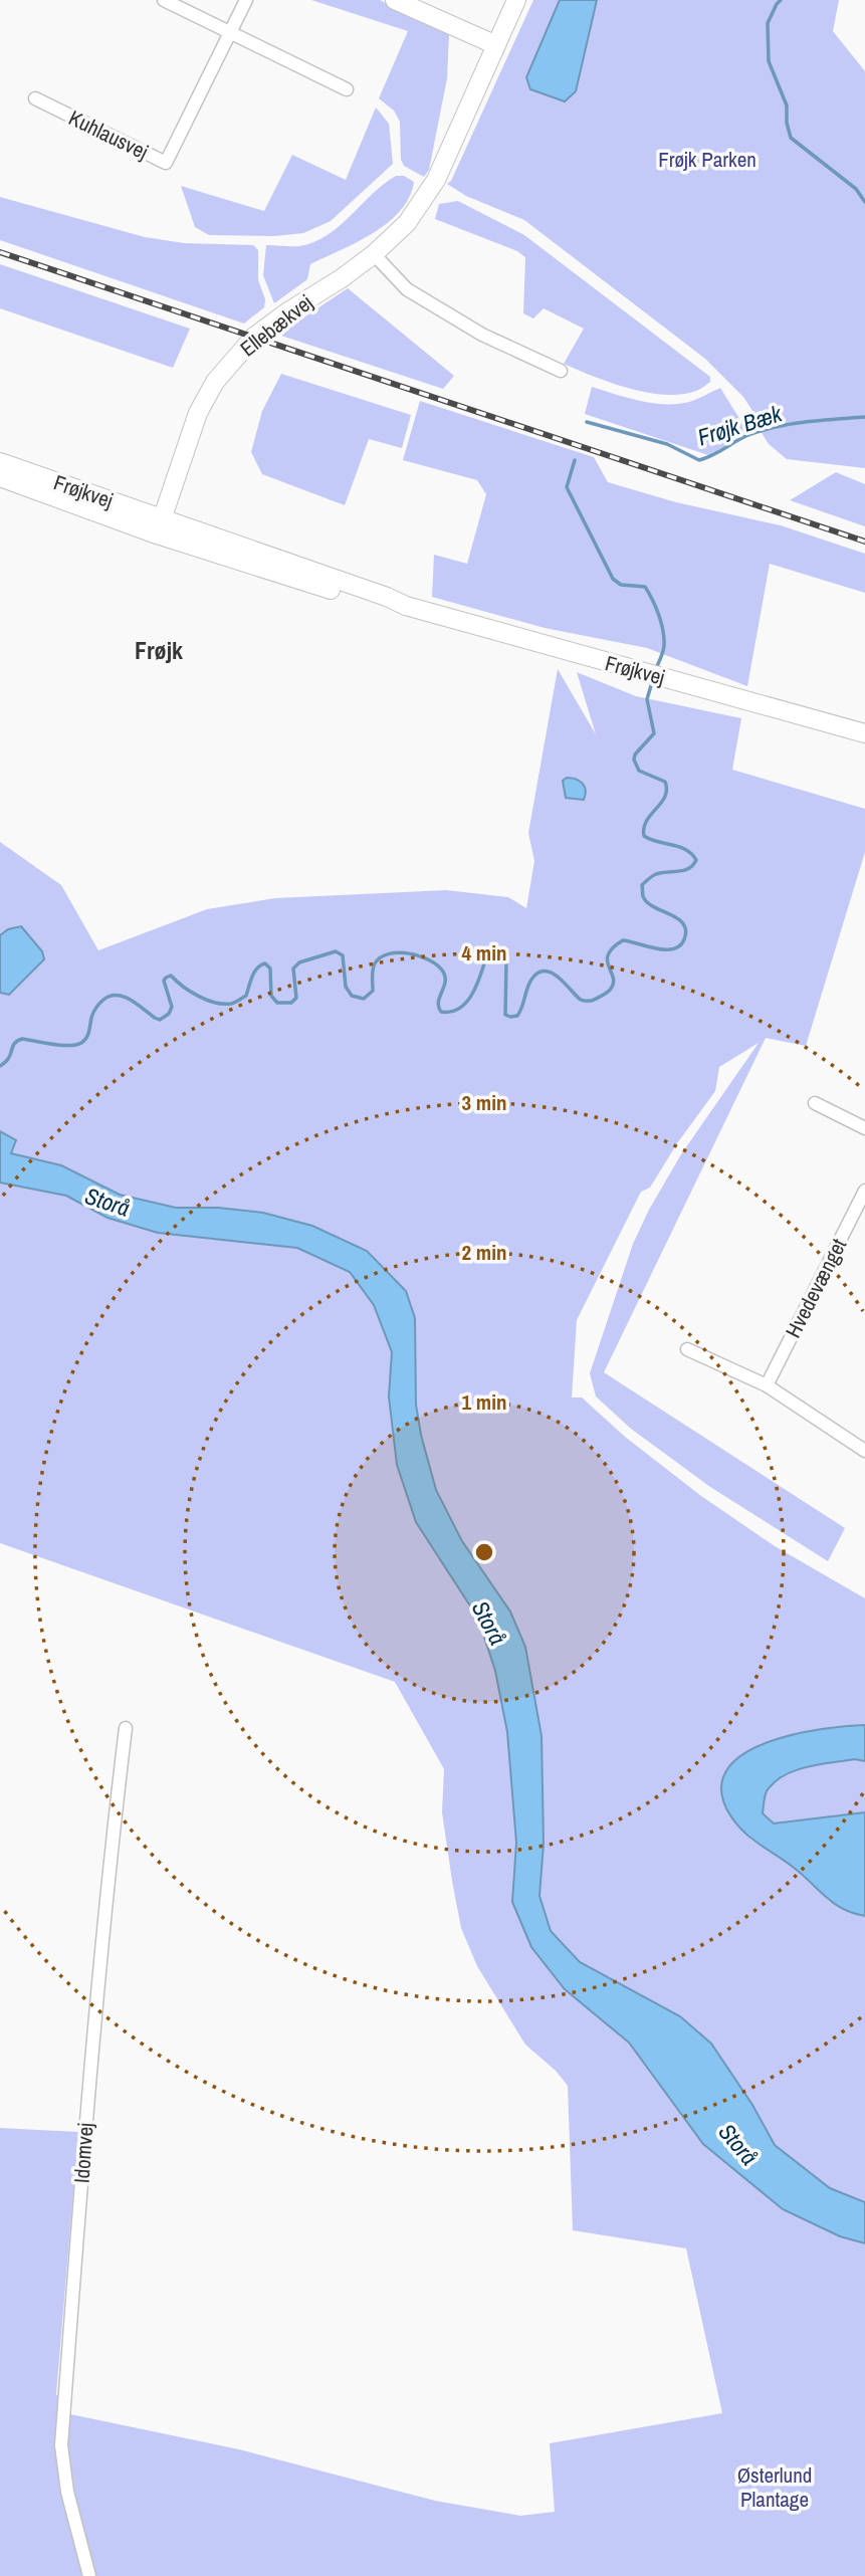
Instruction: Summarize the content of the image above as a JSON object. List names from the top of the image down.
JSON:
{
  "streets": {
    "street": [
      "Kuhlausvej",
      "Ellebækvej",
      "Frøjkvej",
      "Hvedevænget",
      "Idomvej"
    ]
  },
  "crossings": [
    ["Ellebækvej", "Frøjkvej"]
  ],
  "districts": ["Frøjk"],
  "water": ["Frøjk Bæk", "Storå"],
  "parks": ["Frøjk Parken", "Østerlund Plantage"],
  "rings": [
    "4 min",
    "3 min",
    "2 min",
    "1 min"
  ]
}
